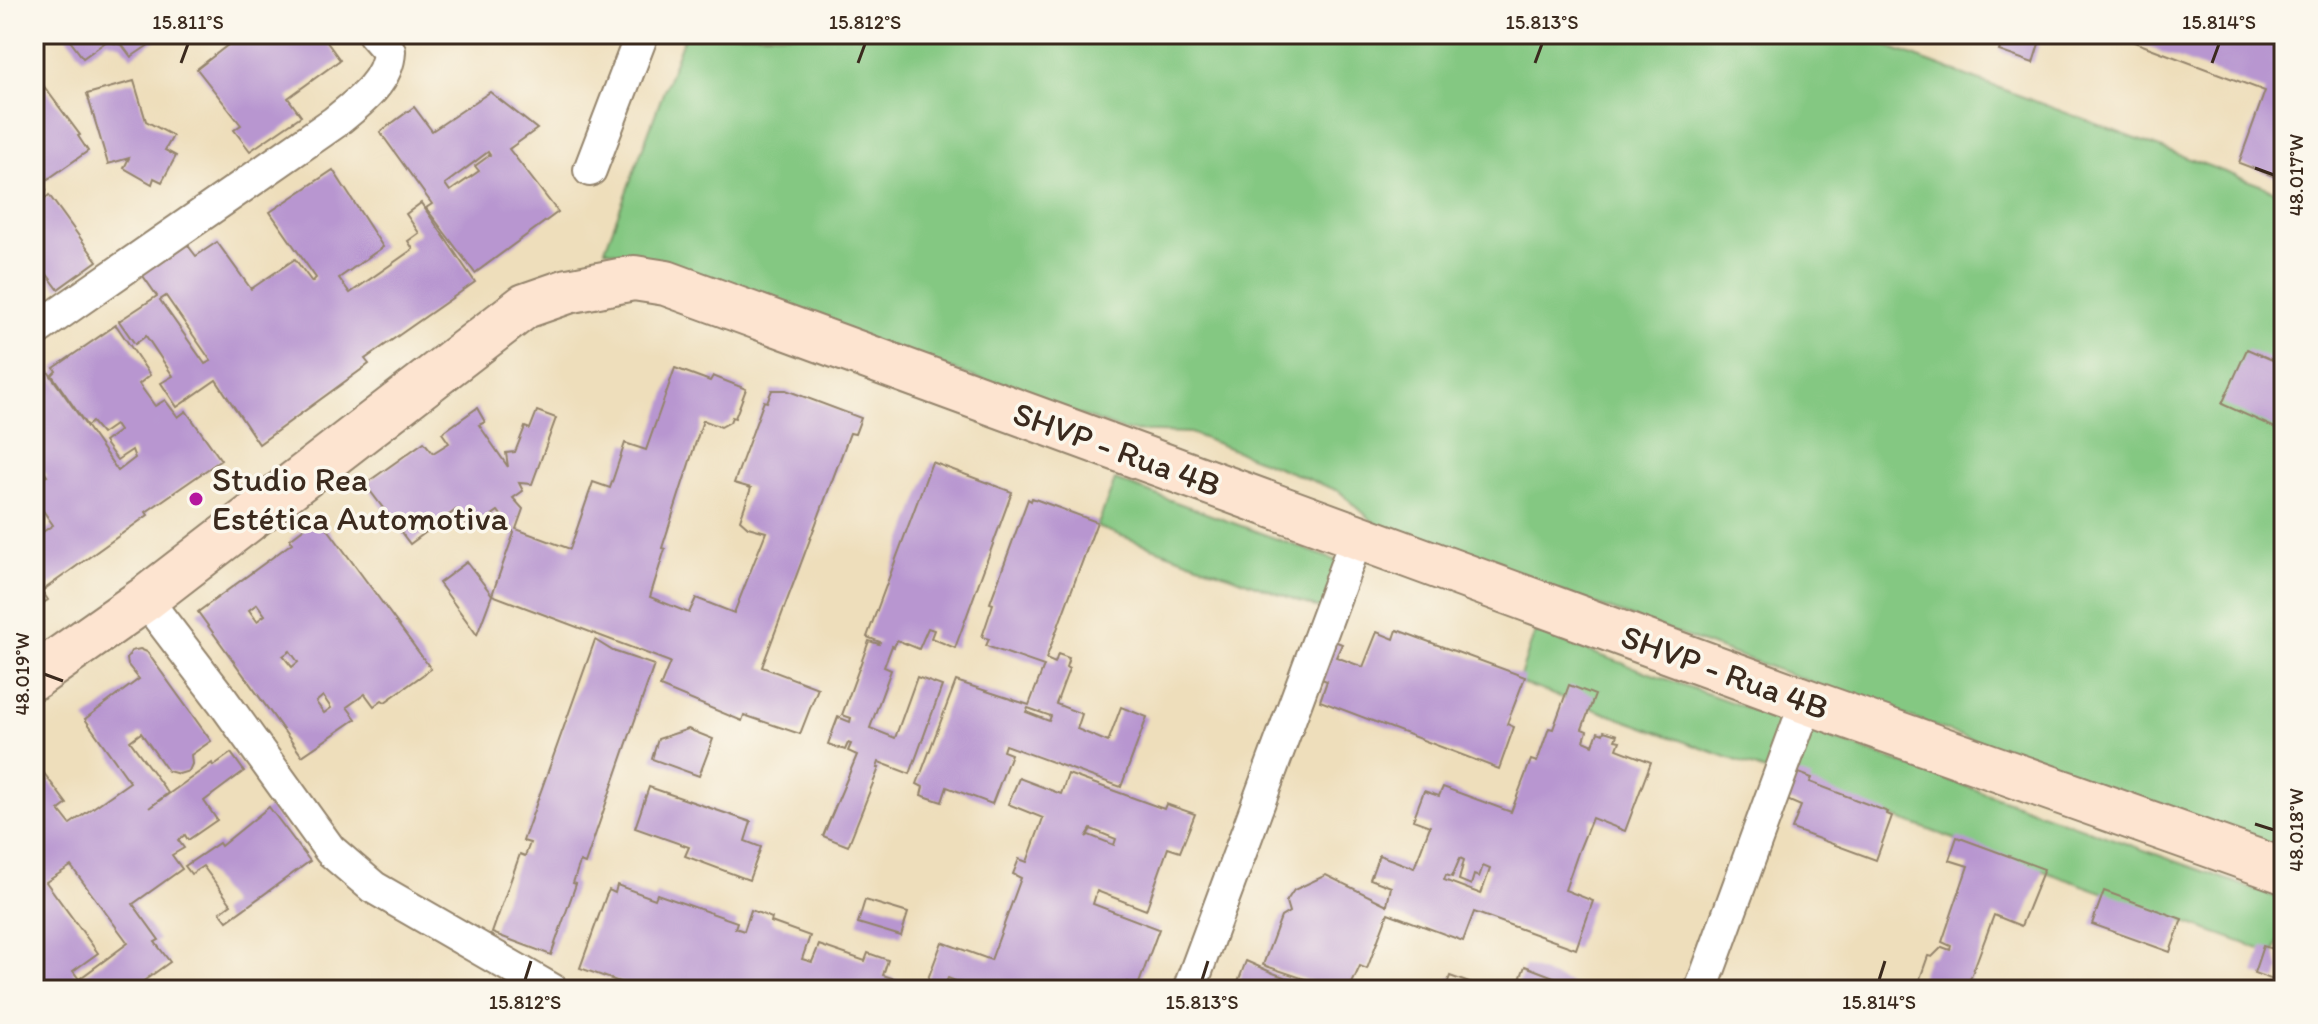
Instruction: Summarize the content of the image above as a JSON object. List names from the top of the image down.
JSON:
{
  "streets": {
    "street": ["SHVP - Rua 4B"]
  },
  "places": ["Studio Rea Estética Automotiva"],
  "coordinates": [
    "15.811°S",
    "15.812°S",
    "15.813°S",
    "15.814°S",
    "48.017°W",
    "48.019°W",
    "48.018°W"
  ]
}
